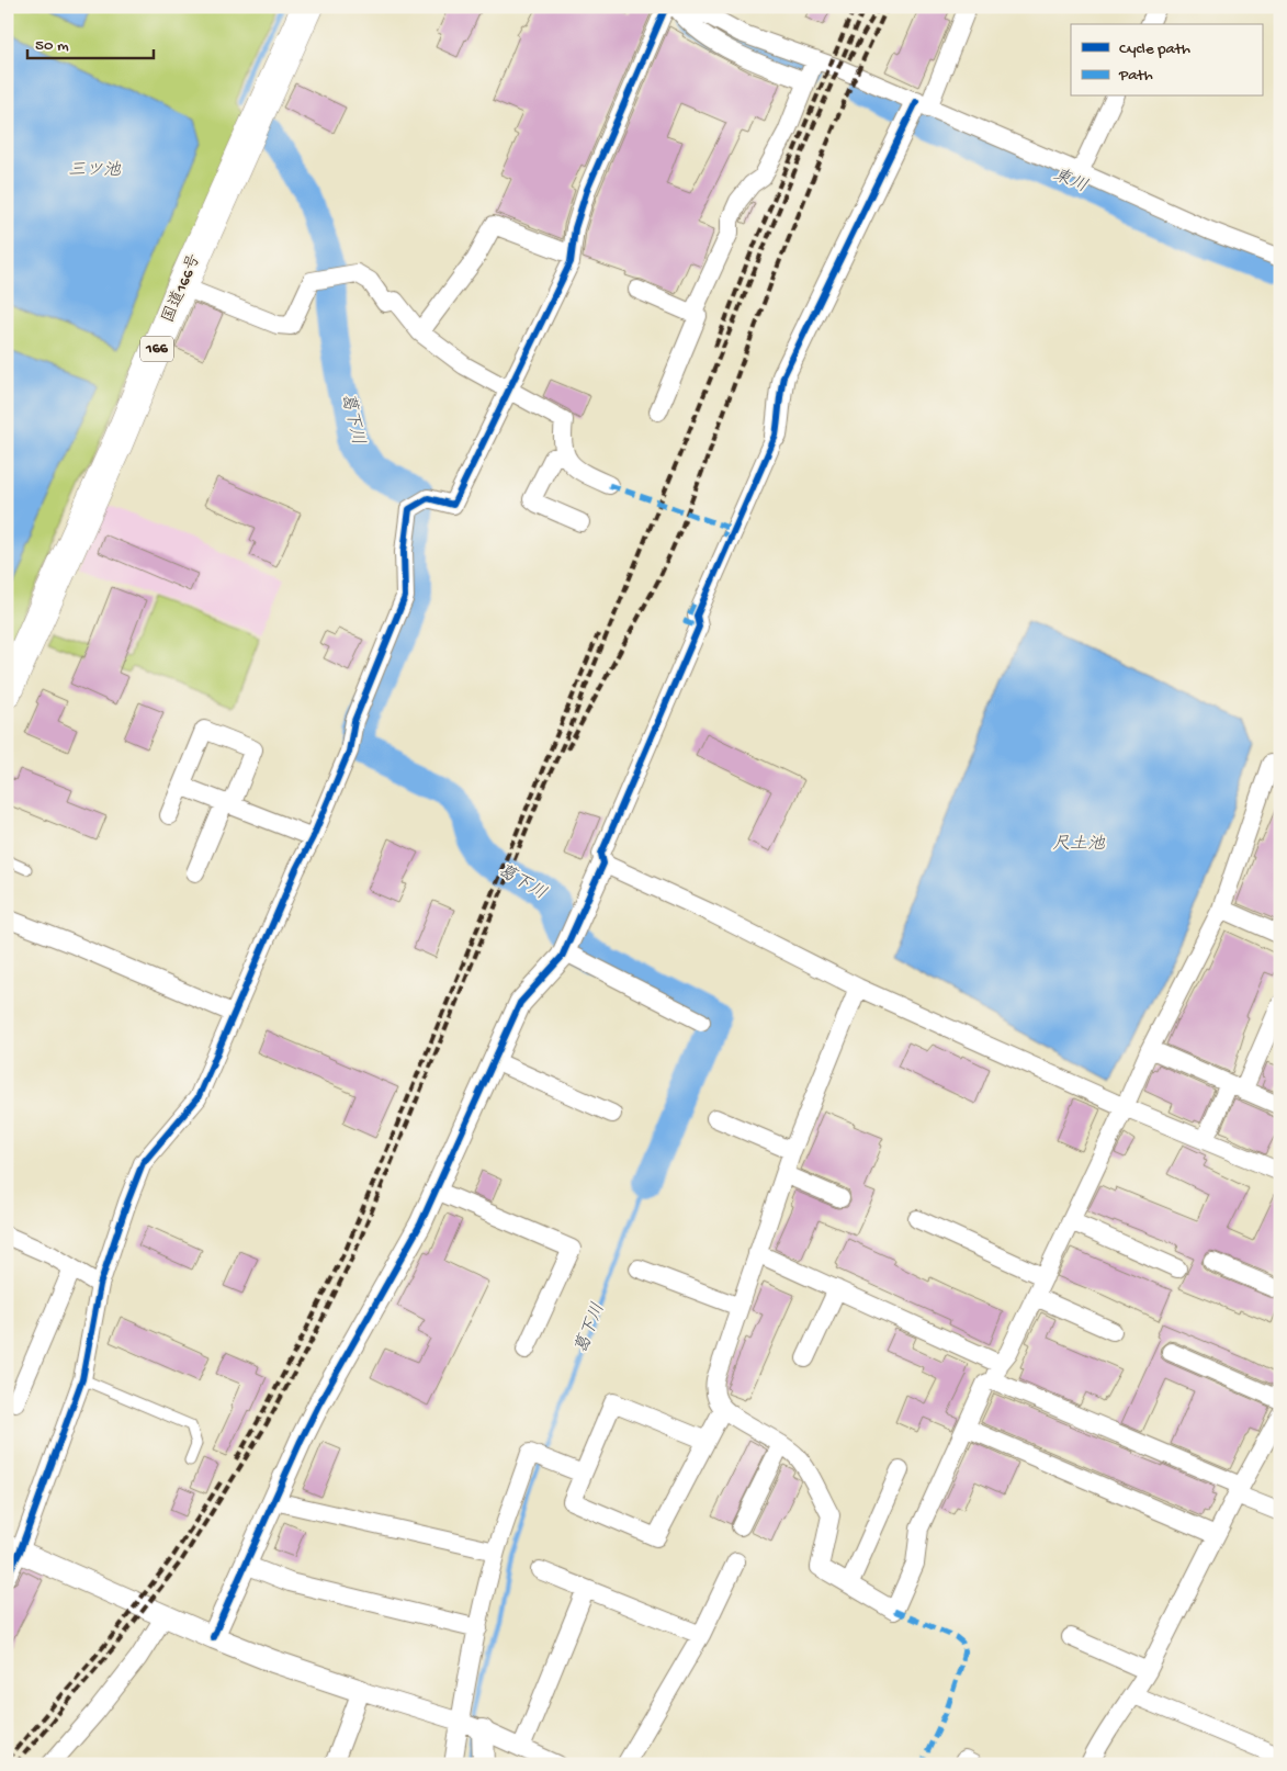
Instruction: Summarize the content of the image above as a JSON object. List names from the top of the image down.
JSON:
{
  "streets": {
    "highway": ["国道166号", "166"]
  },
  "water": [
    "三ツ池",
    "東川",
    "葛下川",
    "尺土池"
  ],
  "legend": ["Cycle path", "Path"],
  "scale_bar": "50 m"
}
